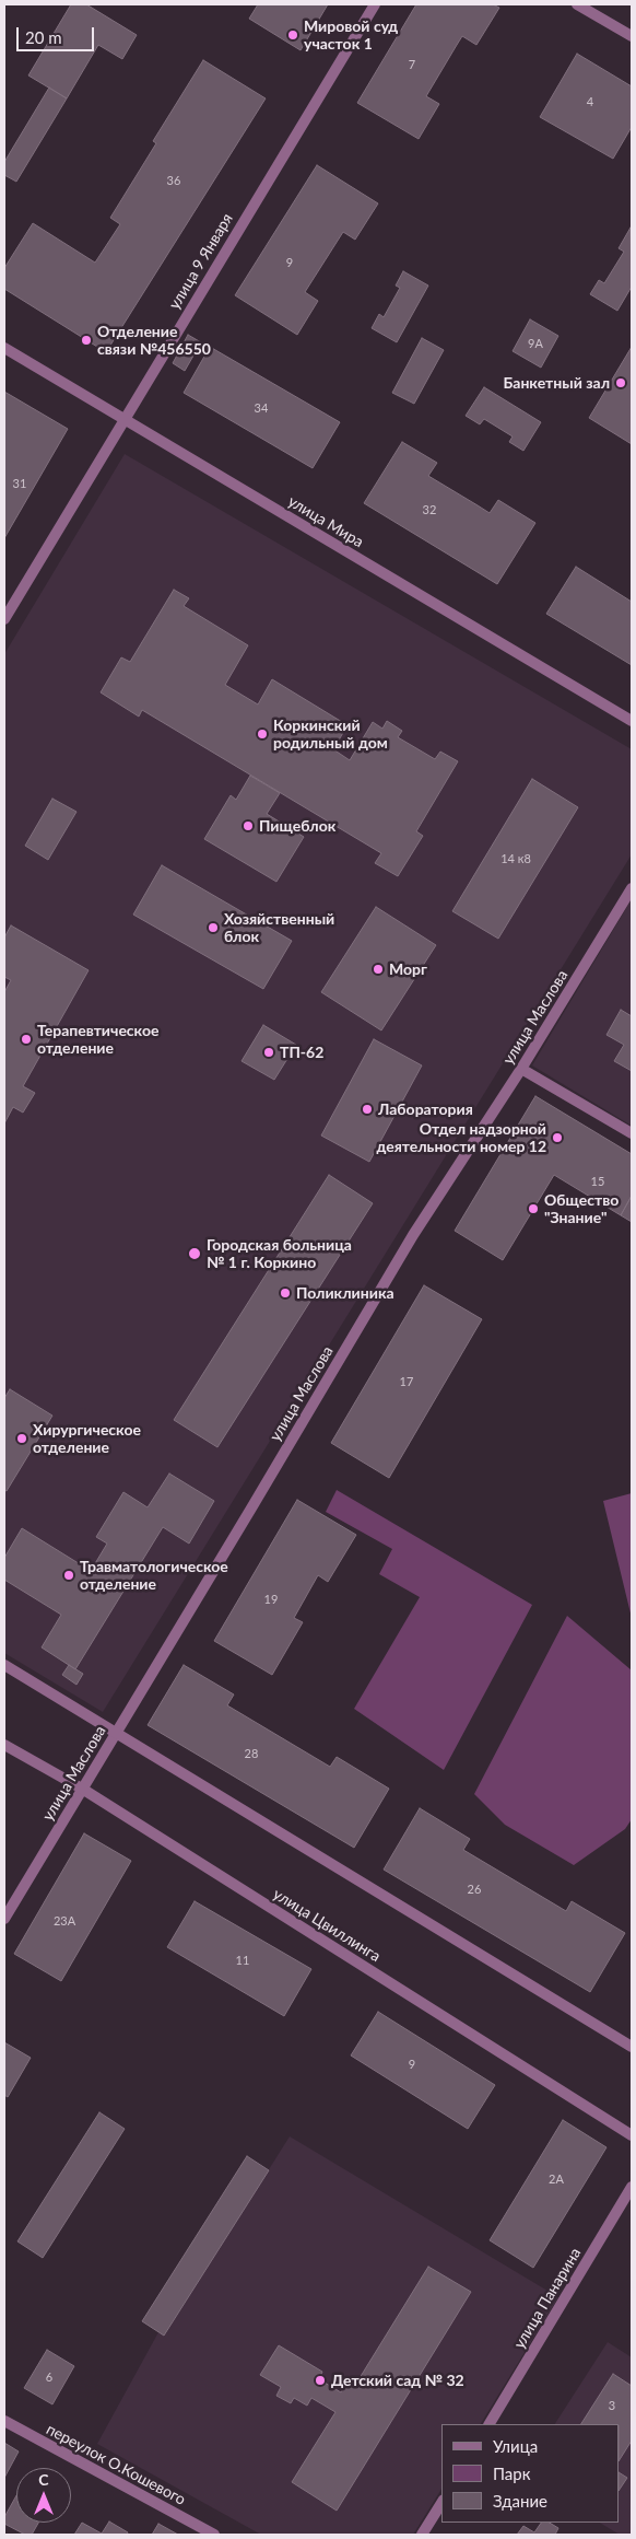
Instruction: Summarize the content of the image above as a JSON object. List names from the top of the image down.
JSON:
{
  "streets": {
    "street": [
      "улица 9 Января",
      "улица Мира",
      "улица Маслова",
      "улица Цвиллинга",
      "улица Панарина",
      "переулок О.Кошевого"
    ]
  },
  "crossings": [
    ["улица 9 Января", "улица Мира"],
    ["улица Маслова", "улица Цвиллинга"]
  ],
  "places": [
    "Мировой суд участок 1",
    "Отделение связи №456550",
    "Банкетный зал",
    "Коркинский родильный дом",
    "Пищеблок",
    "Хозяйственный блок",
    "Морг",
    "Терапевтическое отделение",
    "ТП-62",
    "Лаборатория",
    "Отдел надзорной деятельности номер 12",
    "Общество \"Знание\"",
    "Городская больница № 1 г. Коркино",
    "Поликлиника",
    "Хирургическое отделение",
    "Травматологическое отделение",
    "Детский сад № 32"
  ],
  "house_numbers": [
    "7",
    "4",
    "36",
    "9",
    "9А",
    "34",
    "31",
    "32",
    "14 к8",
    "15",
    "17",
    "19",
    "28",
    "26",
    "23А",
    "11",
    "9",
    "2А",
    "6",
    "3"
  ],
  "legend": ["Улица", "Парк", "Здание"],
  "scale_bar": "20 m",
  "north": "top"
}
